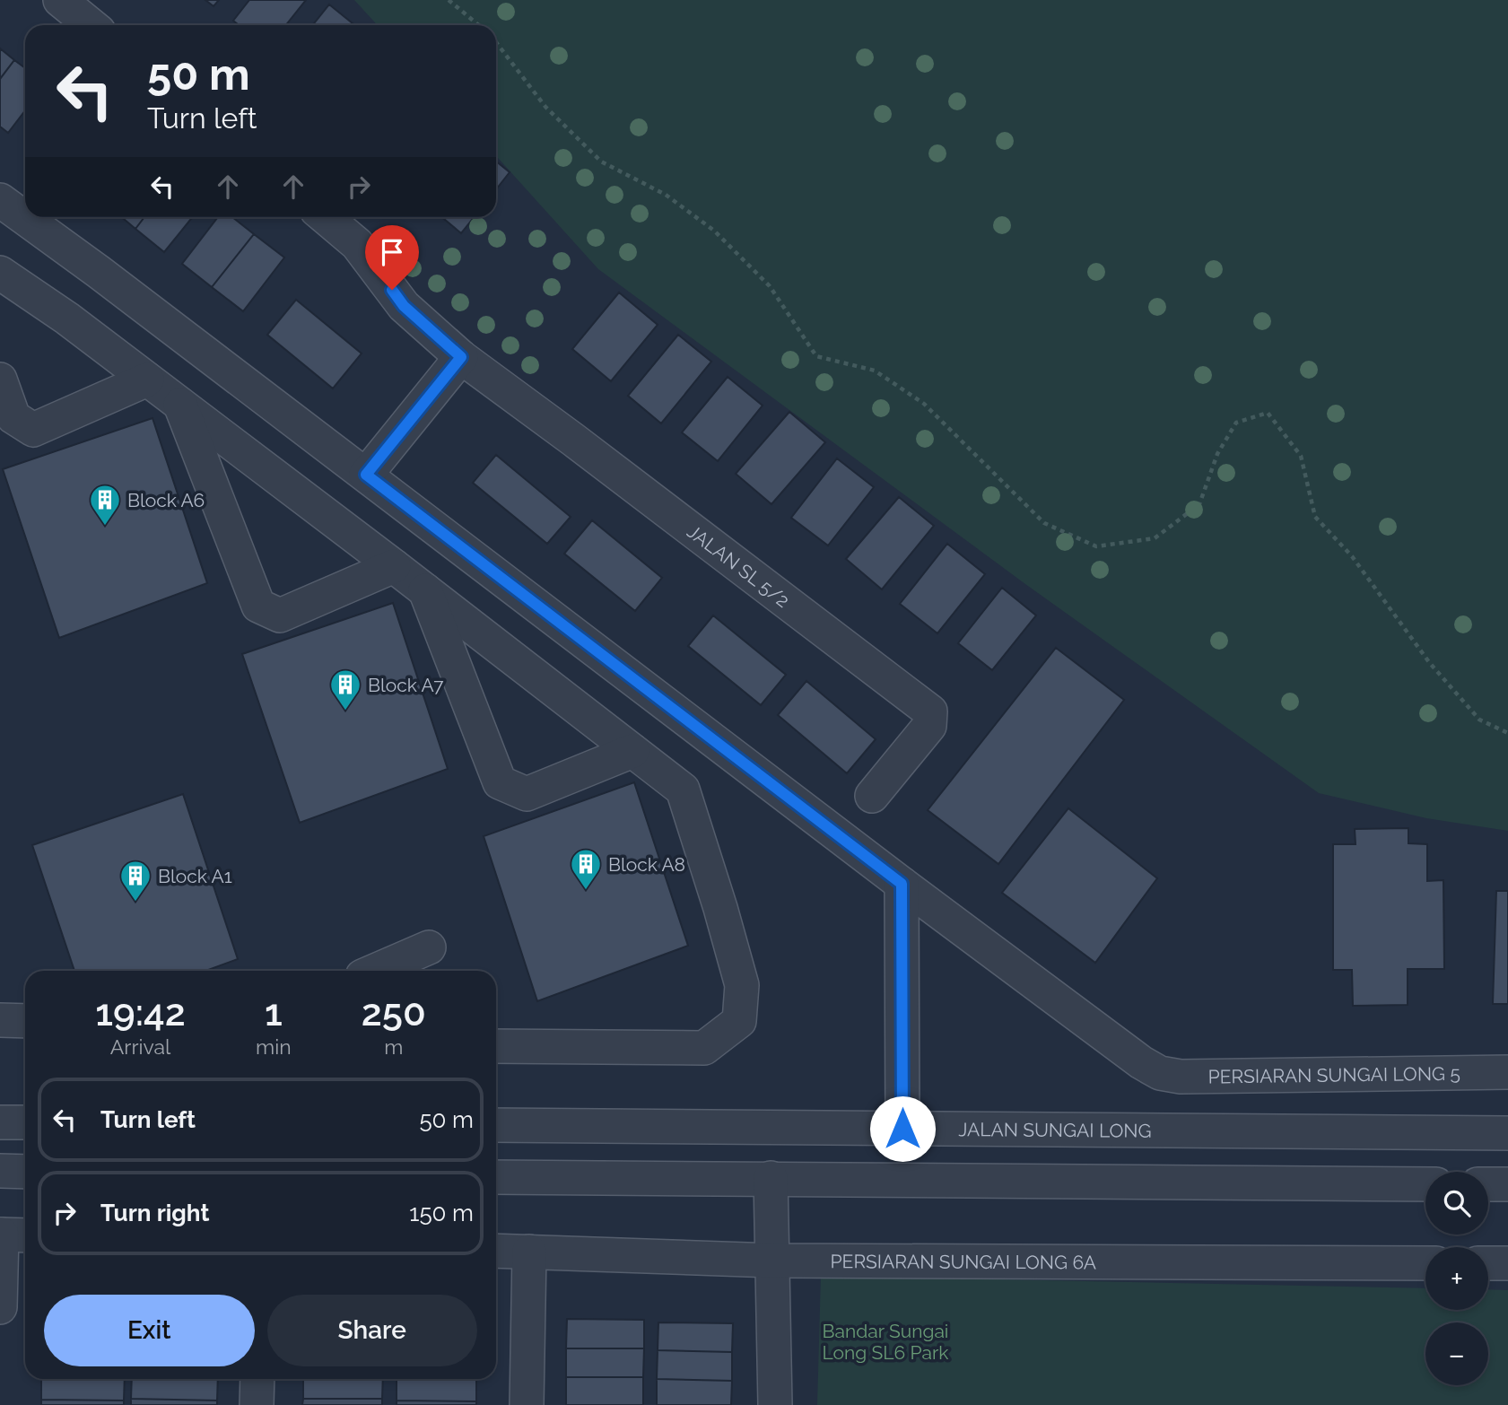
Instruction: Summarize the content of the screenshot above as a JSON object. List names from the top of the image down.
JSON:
{
  "streets": {
    "street": [
      "JALAN SL 5/2",
      "PERSIARAN SUNGAI LONG 5",
      "JALAN SUNGAI LONG",
      "PERSIARAN SUNGAI LONG 6A"
    ]
  },
  "parks": ["Bandar Sungai Long SL6 Park"],
  "places": {
    "building": [
      "Block A6",
      "Block A7",
      "Block A8",
      "Block A1"
    ]
  },
  "page": {
    "turn": ["50 m", "Turn left"],
    "eta": [
      "19:42",
      "Arrival",
      "1",
      "min",
      "250",
      "m"
    ],
    "list": [
      {
        "name": "Turn left",
        "value": "50 m"
      },
      {
        "name": "Turn right",
        "value": "150 m"
      }
    ],
    "map_buttons": ["+", "−"],
    "buttons": ["Exit", "Share"]
  }
}
